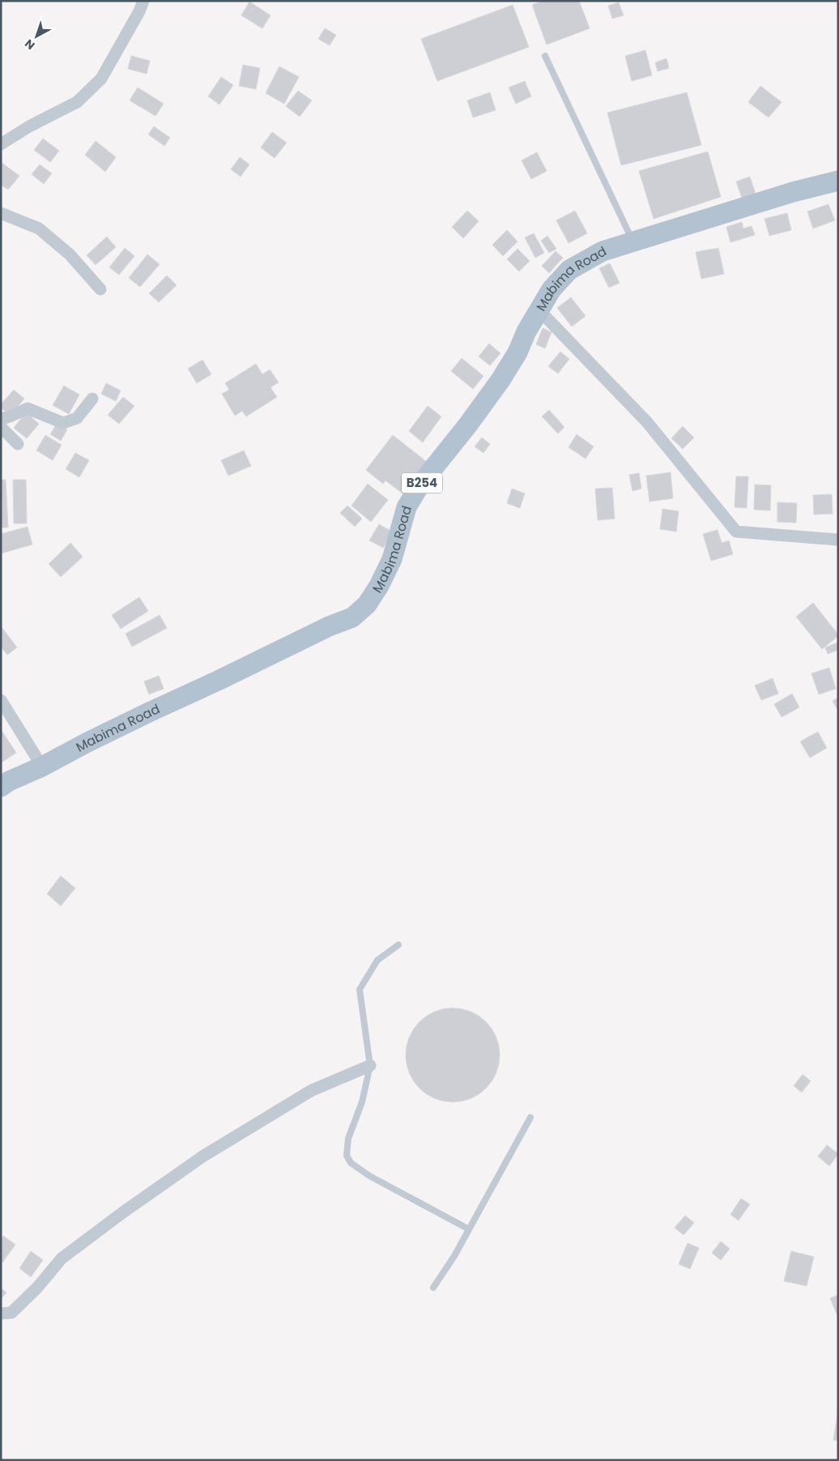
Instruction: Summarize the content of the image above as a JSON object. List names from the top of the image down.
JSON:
{
  "streets": {
    "main road": ["Mabima Road", "B254"]
  },
  "north": "bottom left"
}
